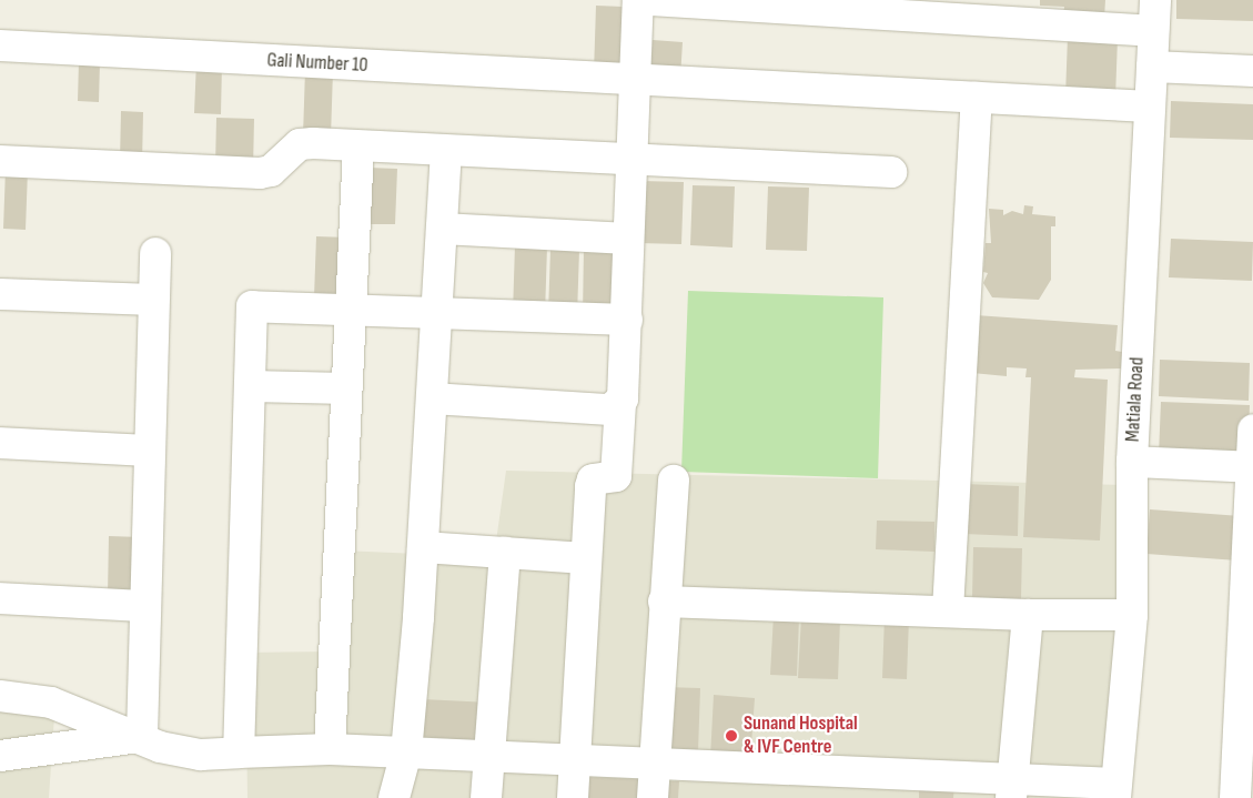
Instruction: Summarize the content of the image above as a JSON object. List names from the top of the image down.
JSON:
{
  "streets": {
    "street": ["Gali Number 10", "Matiala Road"]
  },
  "crossings": [
    ["Gali Number 10", "Matiala Road"]
  ],
  "places": ["Sunand Hospital & IVF Centre"]
}
